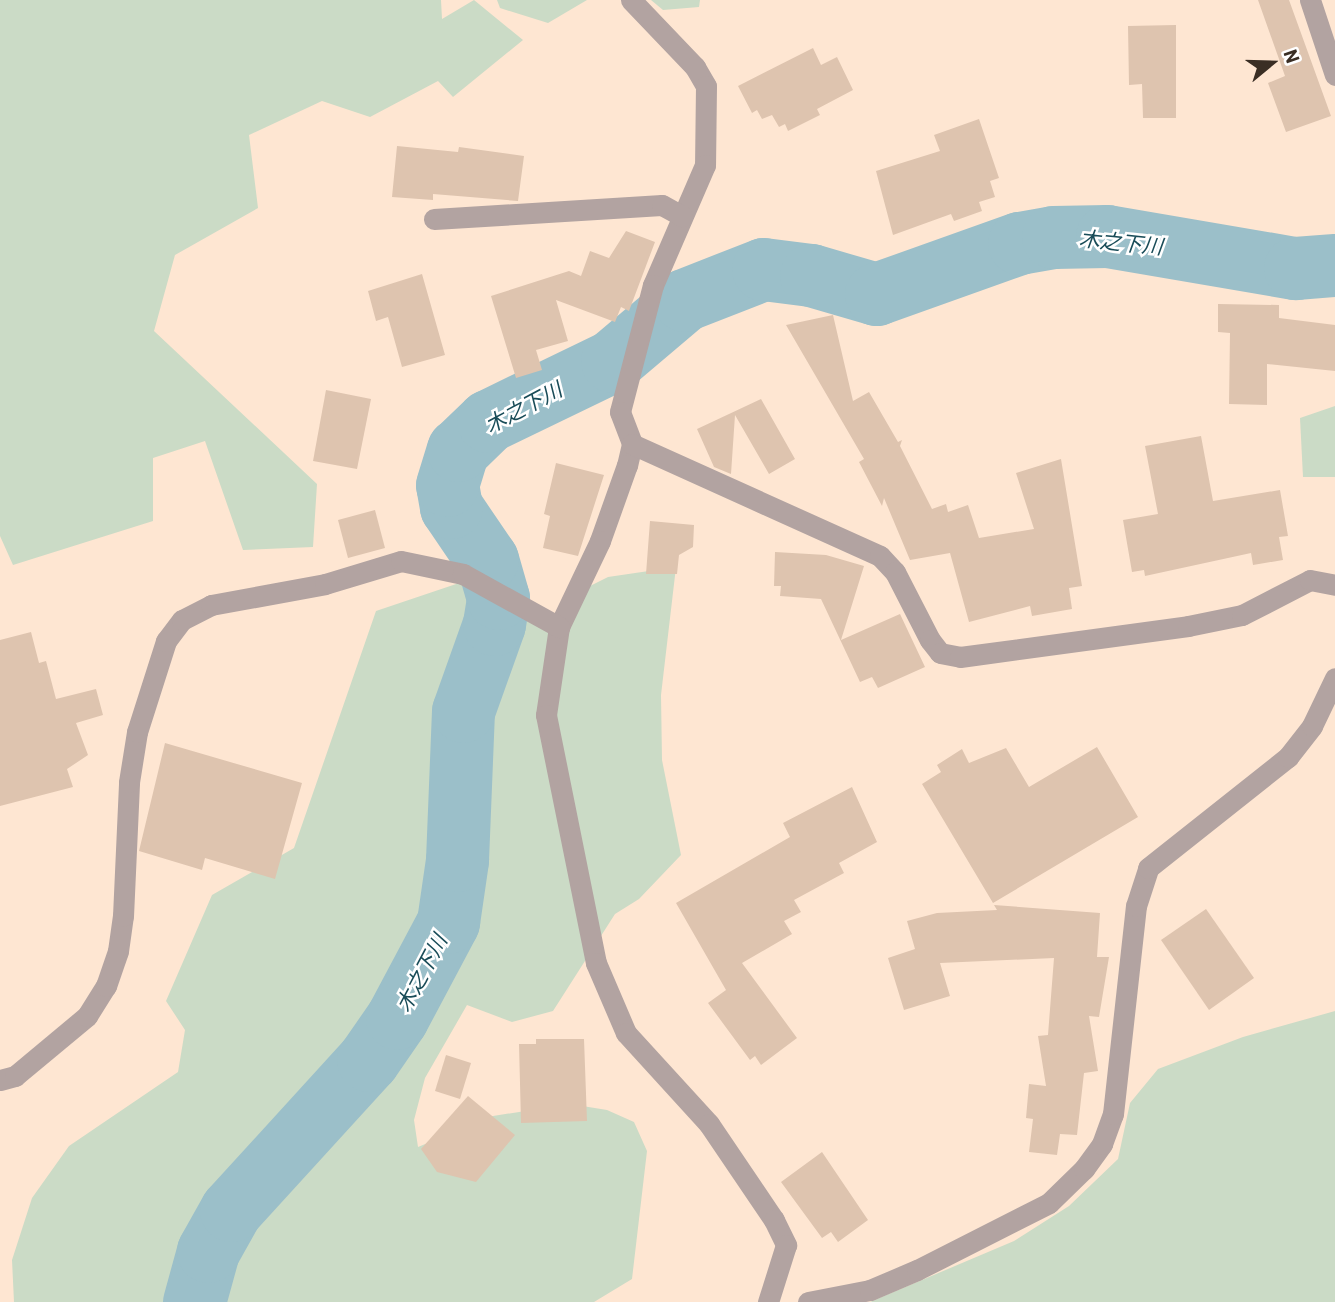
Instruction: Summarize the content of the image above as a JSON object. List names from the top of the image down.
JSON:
{
  "water": ["木之下川"],
  "north": "right"
}
